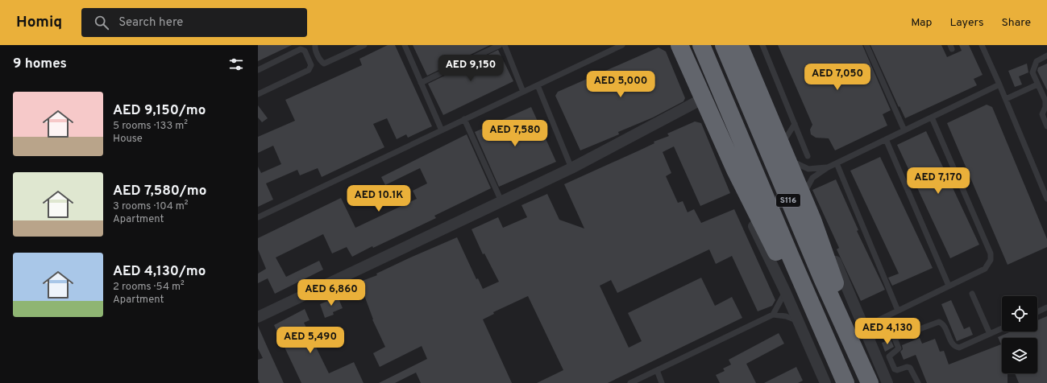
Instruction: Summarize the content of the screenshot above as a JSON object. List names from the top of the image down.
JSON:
{
  "streets": {
    "highway": ["S116"]
  },
  "page": {
    "header": "Homiq",
    "search": "Search here",
    "nav": ["Map", "Layers", "Share"],
    "heading": "9 homes",
    "price": [
      "AED 9,150",
      "AED 7,050",
      "AED 5,000",
      "AED 7,580",
      "AED 7,170",
      "AED 10.1K",
      "AED 6,860",
      "AED 4,130",
      "AED 5,490"
    ],
    "list": [
      {
        "name": "AED 9,150/mo",
        "note": "5 rooms · 133 m² · House"
      },
      {
        "name": "AED 7,580/mo",
        "note": "3 rooms · 104 m² · Apartment"
      },
      {
        "name": "AED 4,130/mo",
        "note": "2 rooms · 54 m² · Apartment"
      }
    ]
  }
}
